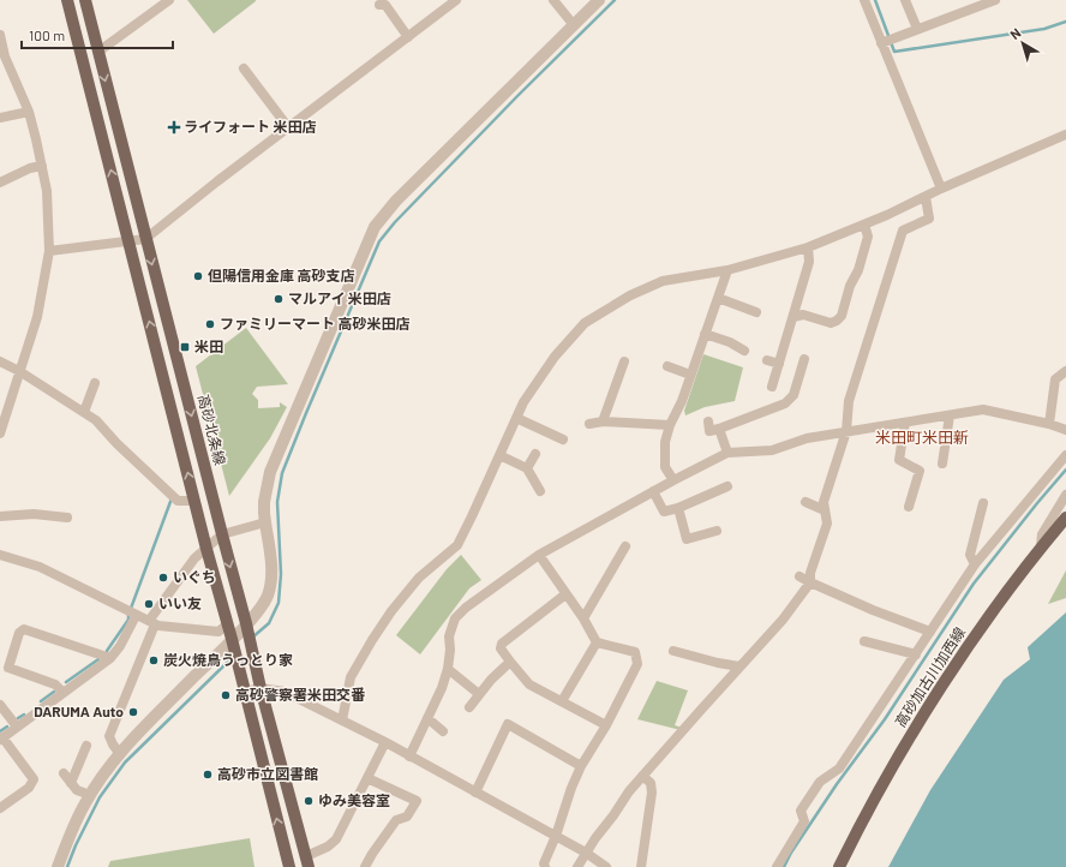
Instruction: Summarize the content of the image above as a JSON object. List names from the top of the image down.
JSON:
{
  "streets": {
    "main road": ["高砂北条線", "高砂加古川加西線"]
  },
  "districts": ["米田町米田新"],
  "places": {
    "health": ["ライフォート 米田店"],
    "other": [
      "但陽信用金庫 高砂支店",
      "マルアイ 米田店",
      "ファミリーマート 高砂米田店",
      "いぐち",
      "いい友",
      "炭火焼鳥うっとり家",
      "高砂警察署米田交番",
      "DARUMA Auto",
      "高砂市立図書館",
      "ゆみ美容室"
    ],
    "transit": ["米田"]
  },
  "scale_bar": "100 m",
  "north": "top left"
}
